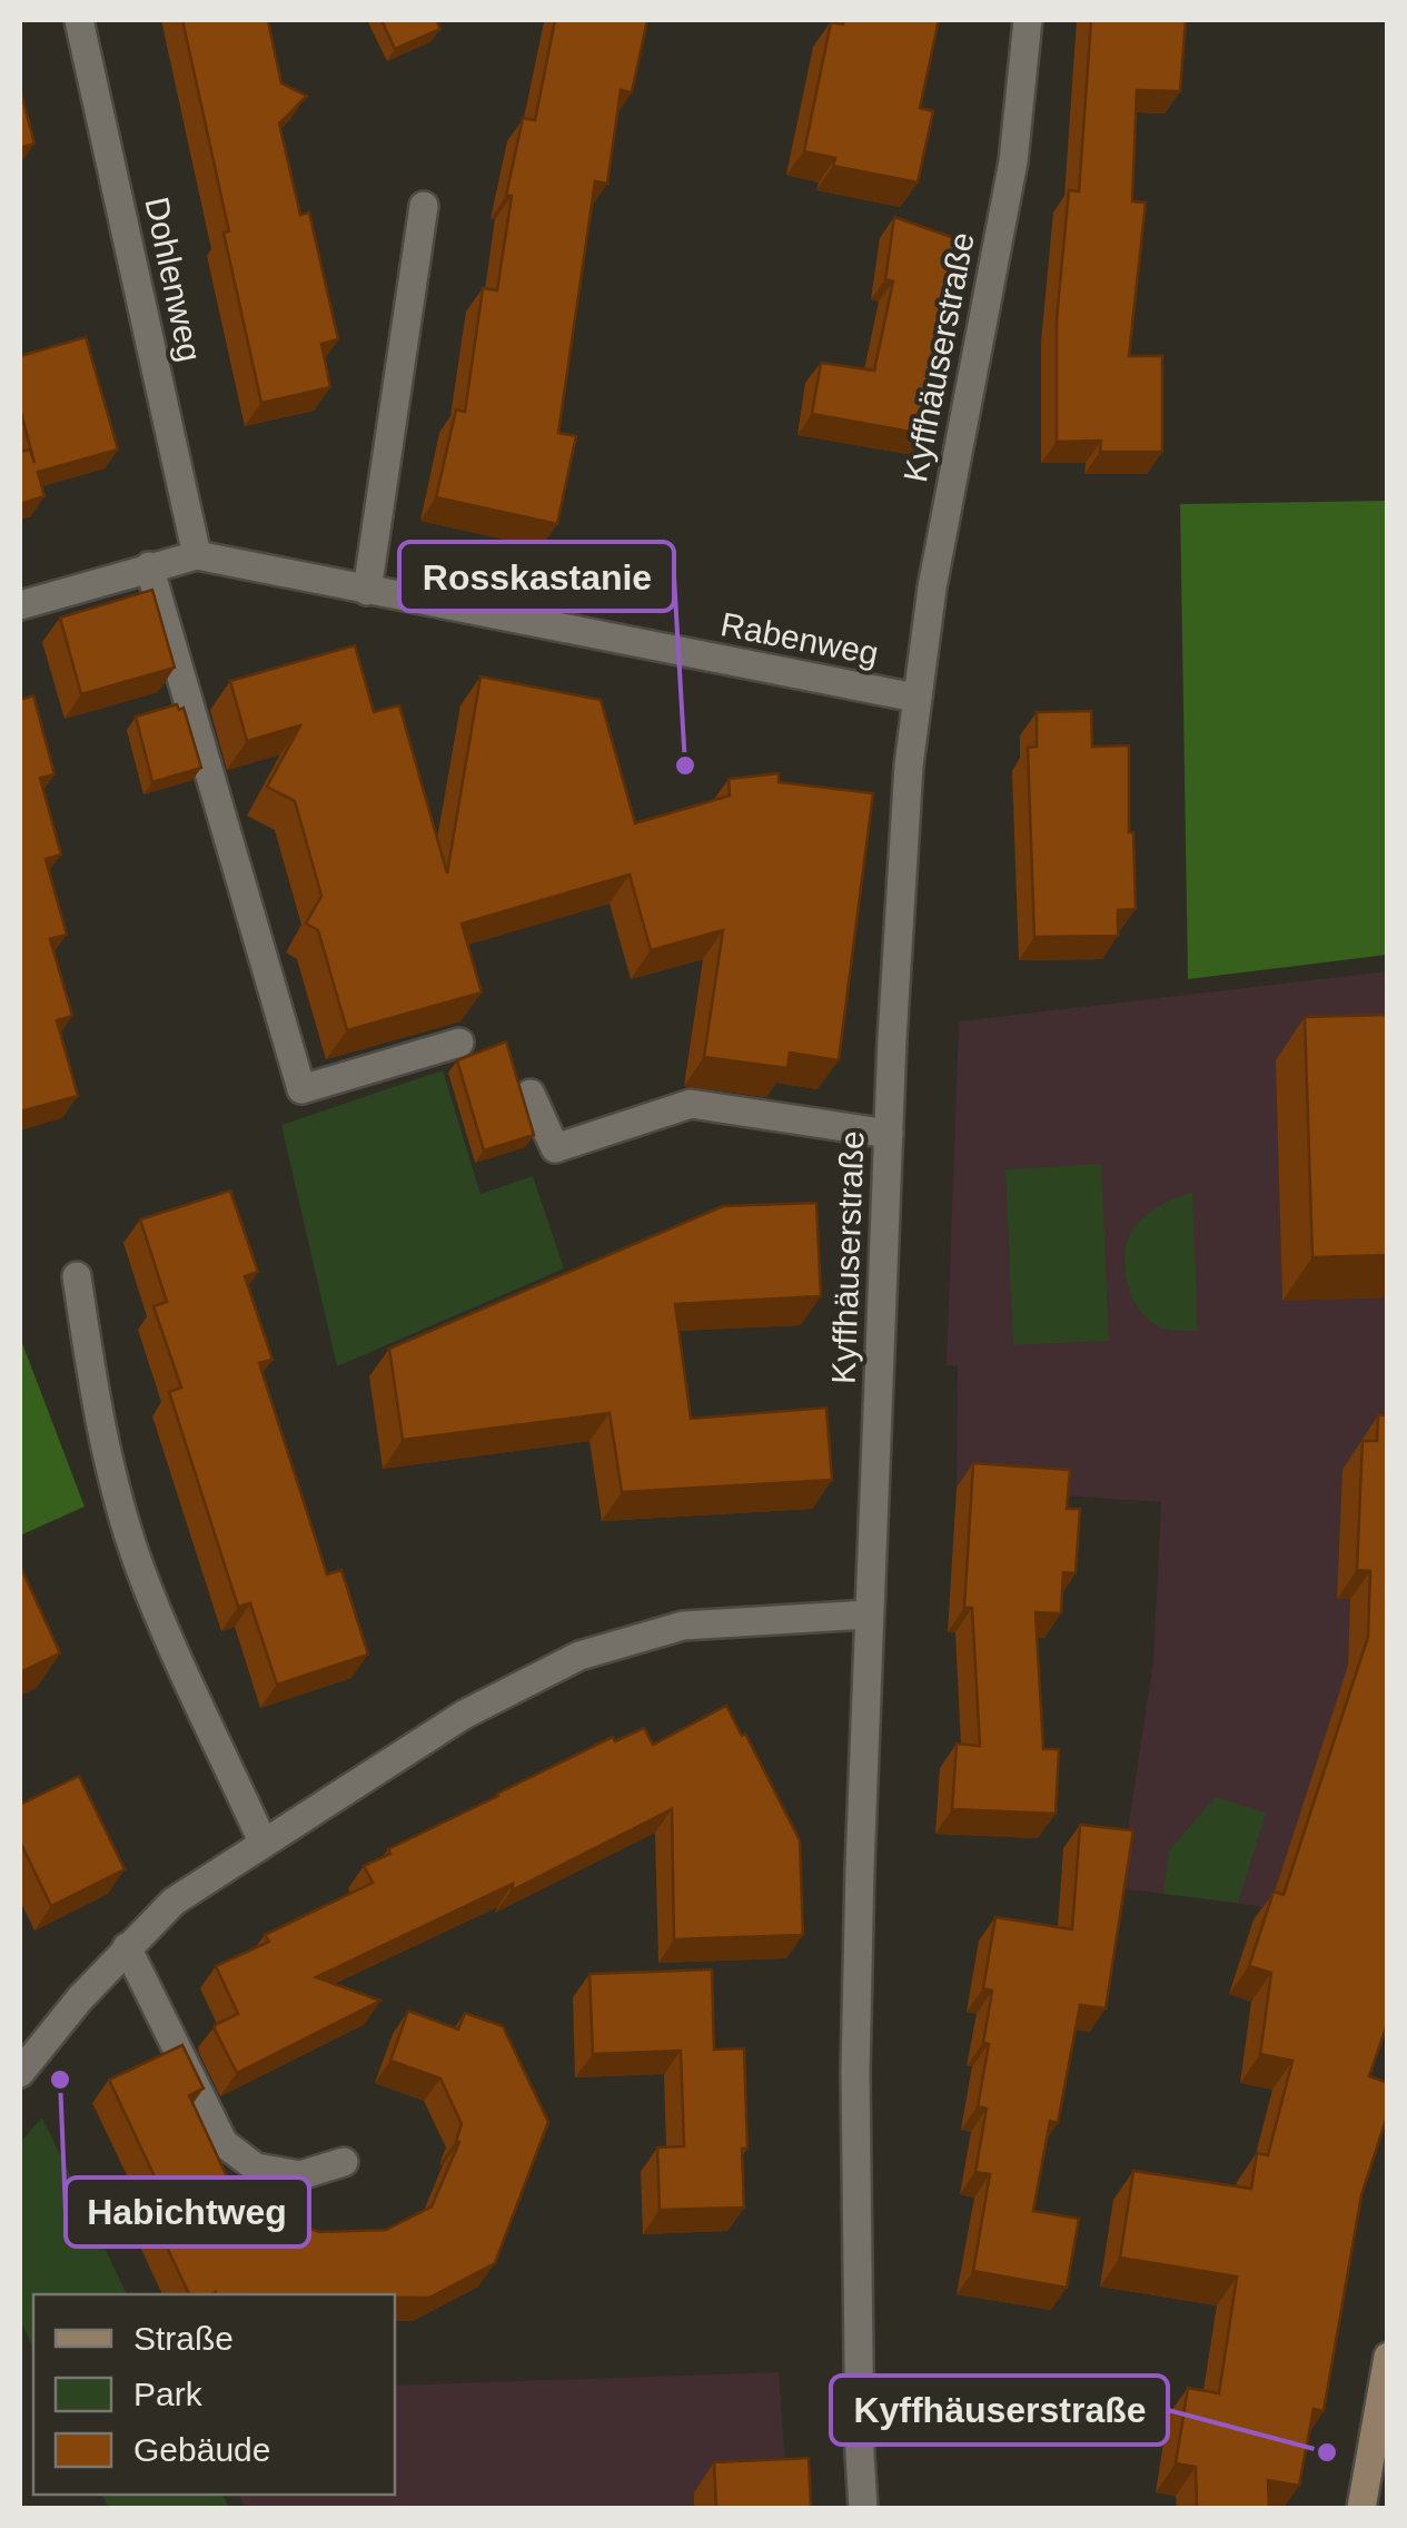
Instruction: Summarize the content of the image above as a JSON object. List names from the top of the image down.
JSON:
{
  "streets": {
    "street": ["Dohlenweg", "Kyffhäuserstraße", "Rabenweg"]
  },
  "crossings": [
    ["Dohlenweg", "Rabenweg"],
    ["Kyffhäuserstraße", "Rabenweg"]
  ],
  "places": ["Rosskastanie", "Habichtweg", "Kyffhäuserstraße"],
  "legend": ["Straße", "Park", "Gebäude"]
}
